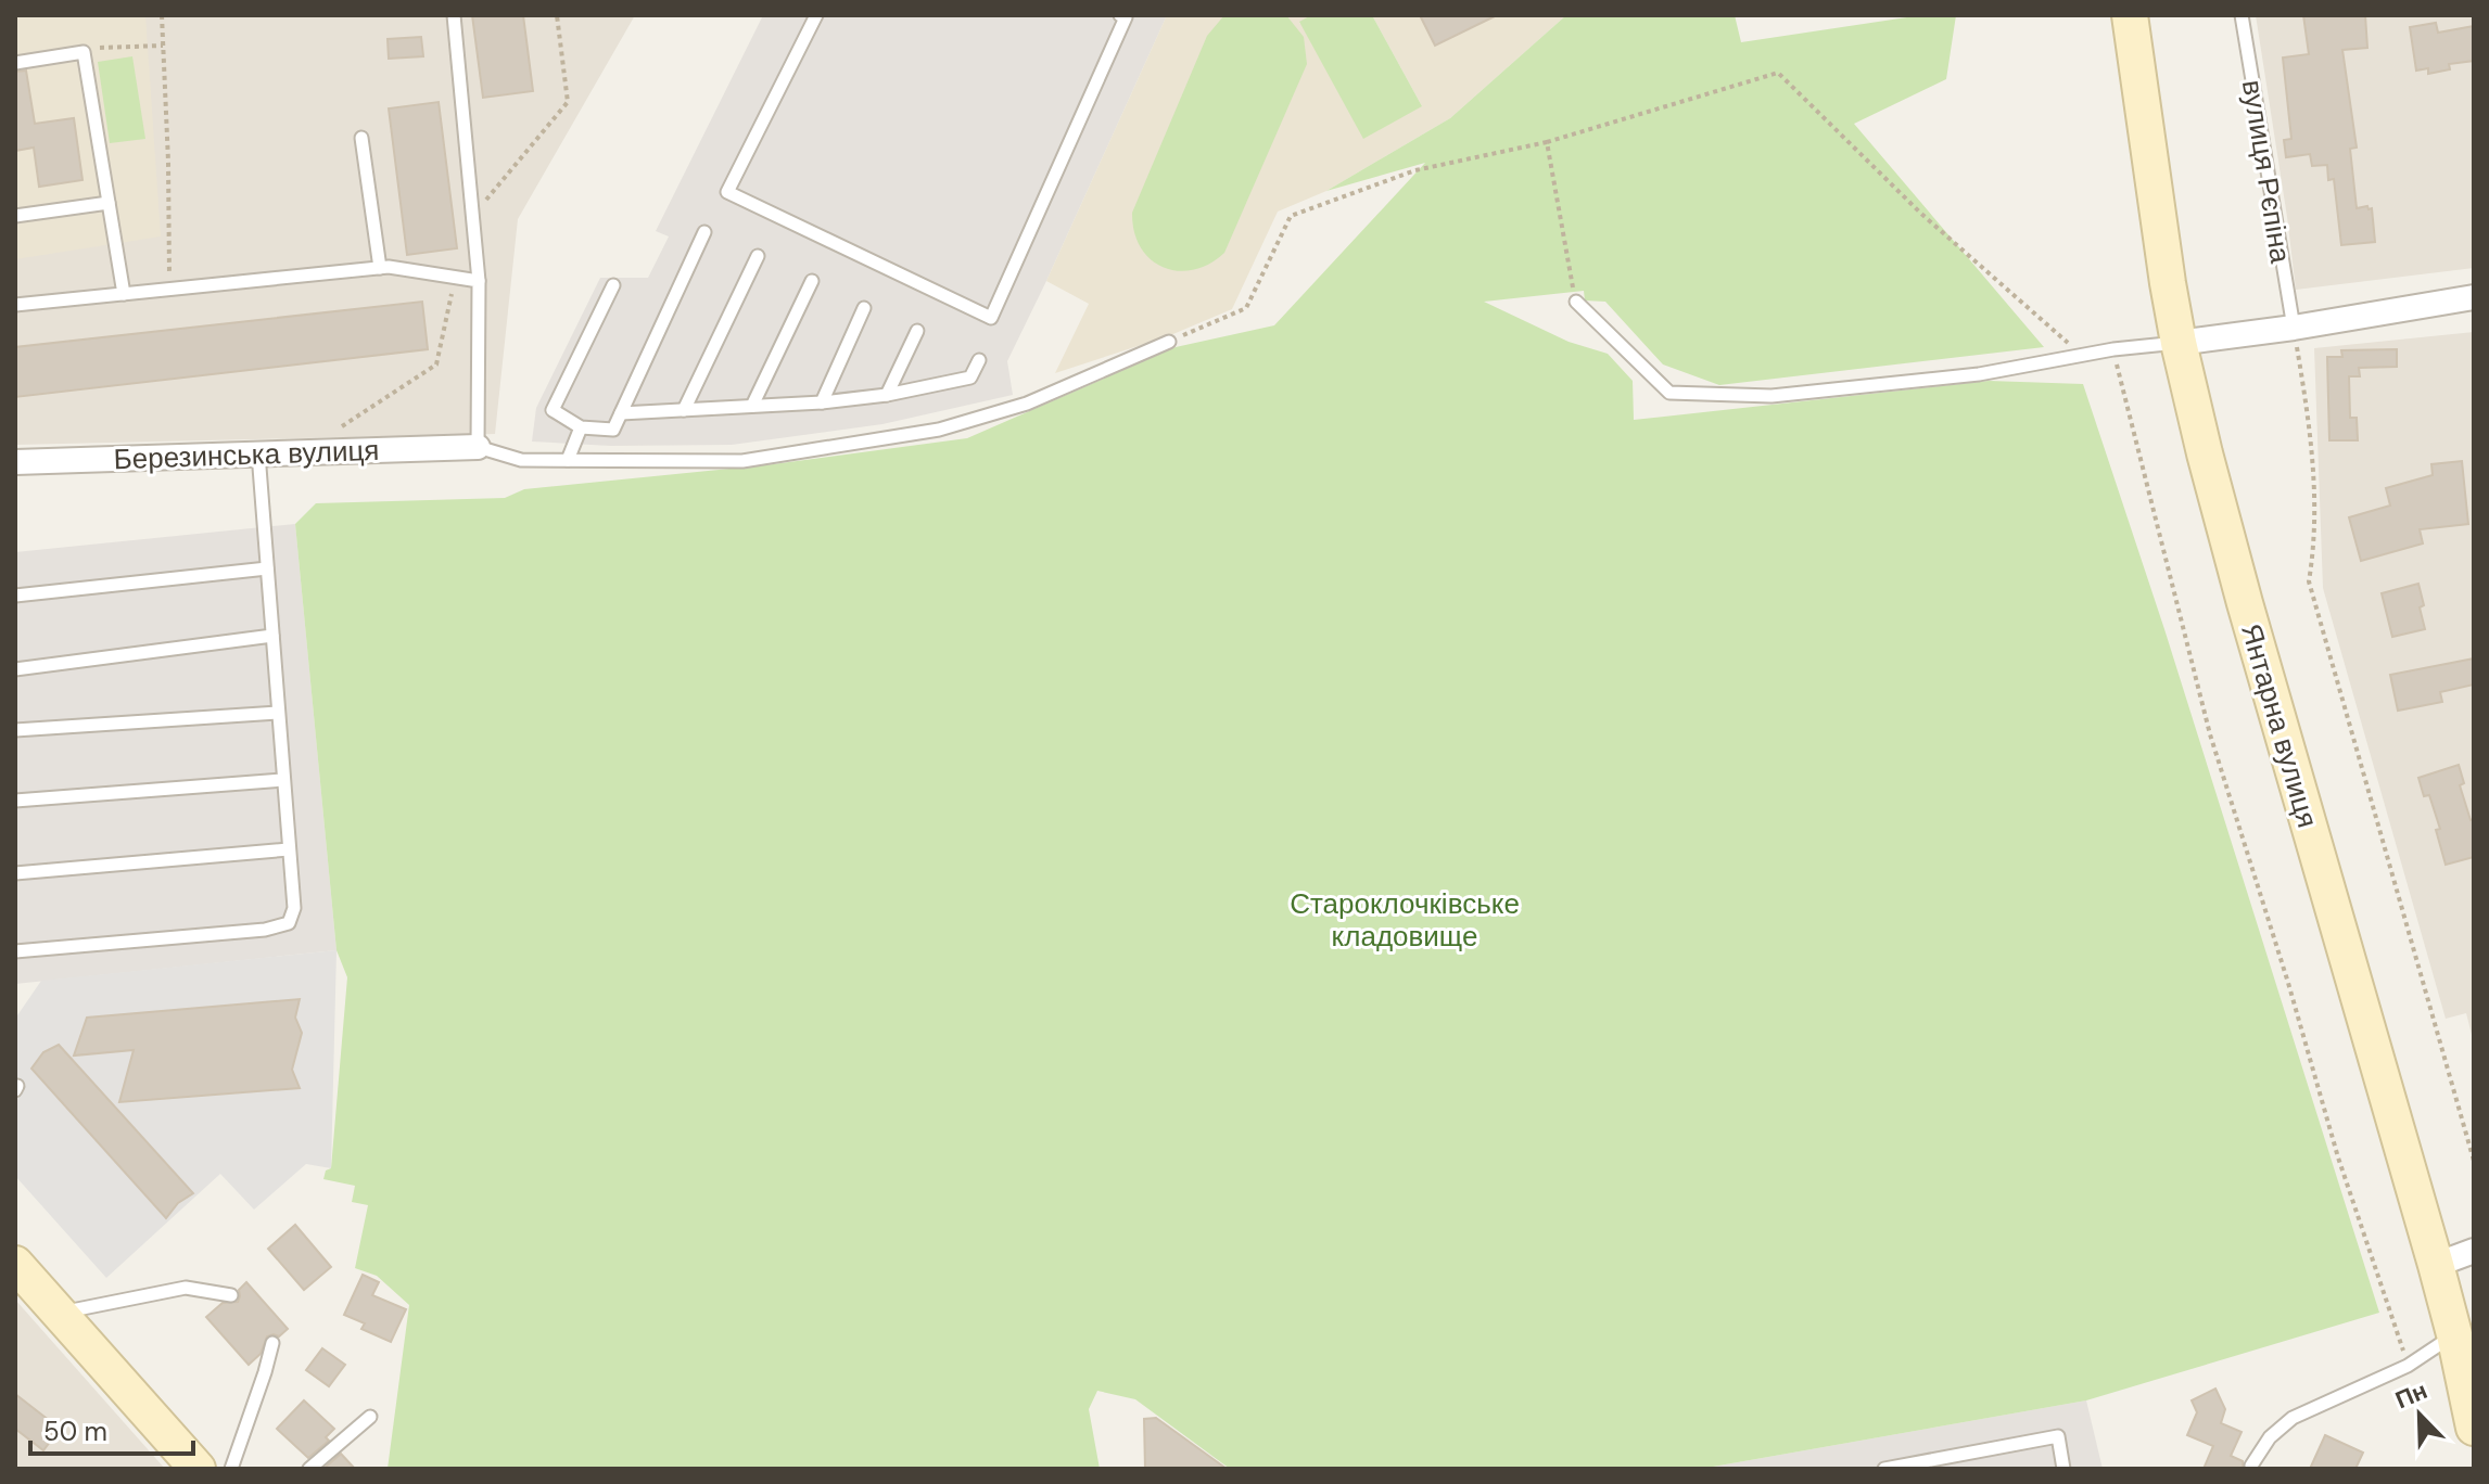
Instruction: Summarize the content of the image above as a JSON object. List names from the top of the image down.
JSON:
{
  "streets": {
    "main road": ["Янтарна вулиця"],
    "street": ["Березинська вулиця"],
    "lane": ["вулиця Рєпіна"]
  },
  "parks": ["Староклочківське кладовище"],
  "scale_bar": "50 m",
  "north": "top left"
}
